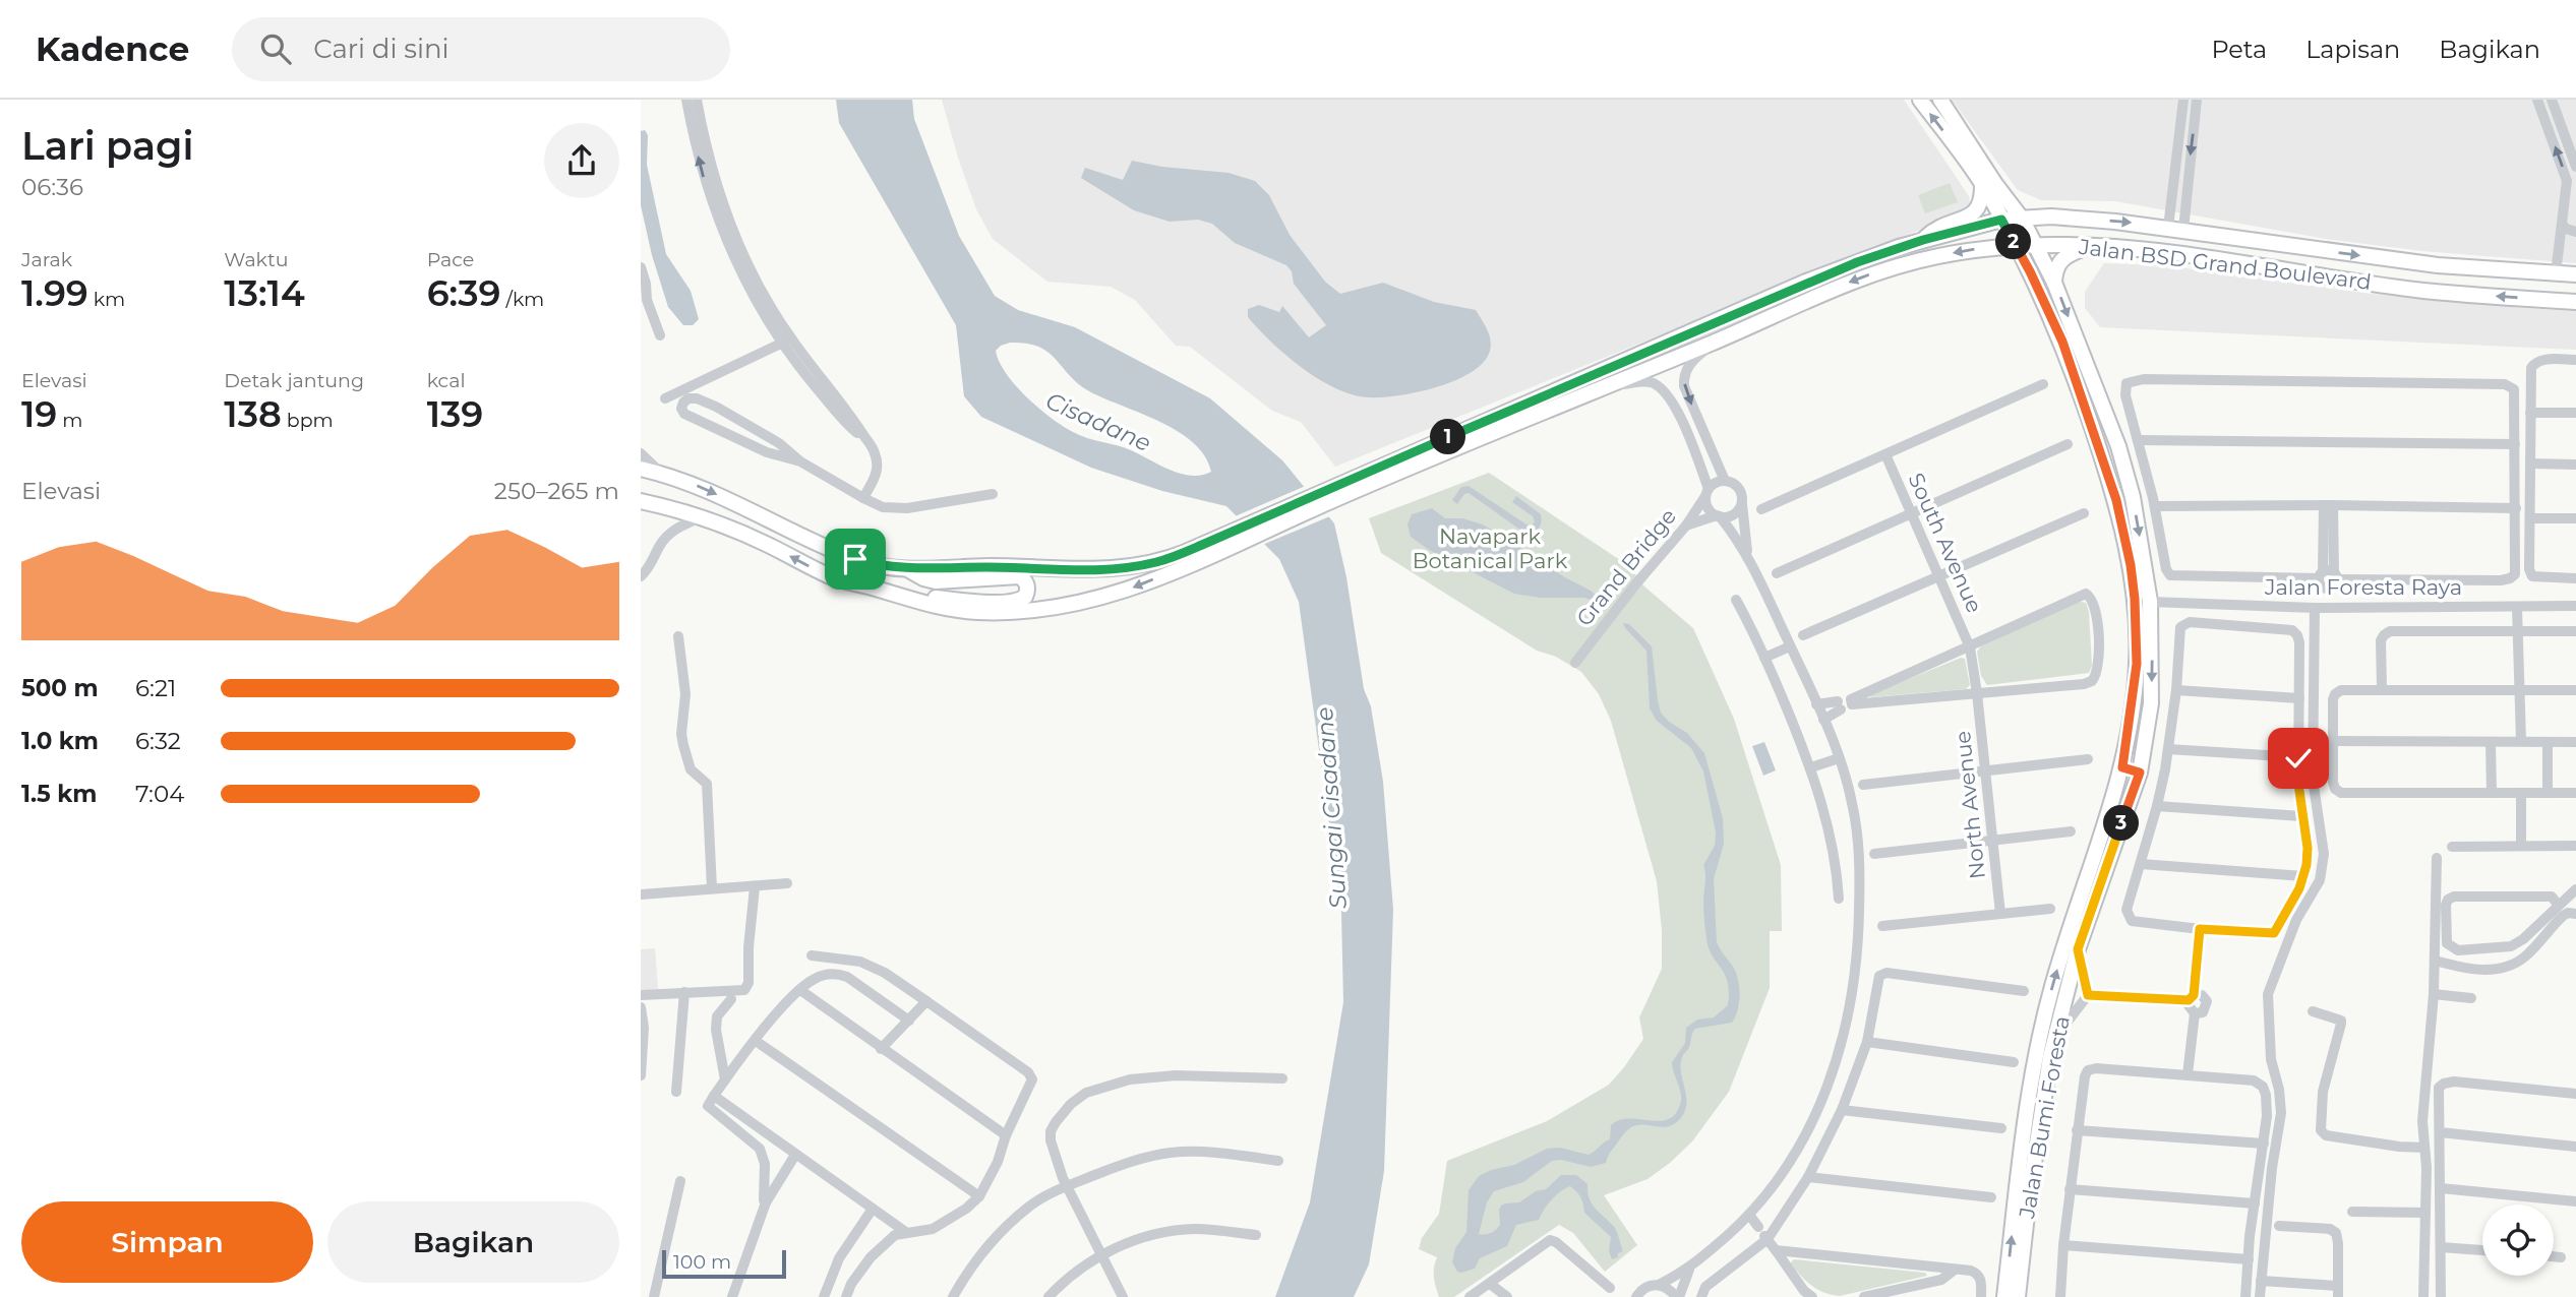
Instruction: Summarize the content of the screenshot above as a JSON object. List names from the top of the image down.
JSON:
{
  "streets": {
    "main road": ["Jalan BSD Grand Boulevard", "Jalan Bumi Foresta"],
    "street": [
      "South Avenue",
      "Grand Bridge",
      "Jalan Foresta Raya",
      "North Avenue"
    ]
  },
  "crossings": [
    ["Jalan BSD Grand Boulevard", "Jalan Bumi Foresta"],
    ["South Avenue", "North Avenue"],
    ["Jalan Foresta Raya", "Jalan Bumi Foresta"]
  ],
  "water": ["Cisadane", "Sungai Cisadane"],
  "parks": ["Navapark Botanical Park"],
  "scale_bar": "100 m",
  "page": {
    "header": "Kadence",
    "search": "Cari di sini",
    "nav": ["Peta", "Lapisan", "Bagikan"],
    "heading": ["Lari pagi", "06:36"],
    "stats": [
      ["Jarak", "1.99 km"],
      ["Waktu", "13:14"],
      ["Pace", "6:39 /km"],
      ["Elevasi", "19 m"],
      ["Detak jantung", "138 bpm"],
      ["kcal", "139"]
    ],
    "pins": ["2", "1", "3"],
    "chart": ["Elevasi", "250–265 m"],
    "list": [
      {
        "name": "500 m",
        "note": "6:21"
      },
      {
        "name": "1.0 km",
        "note": "6:32"
      },
      {
        "name": "1.5 km",
        "note": "7:04"
      }
    ],
    "buttons": ["Simpan", "Bagikan"],
    "scale": "100 m"
  }
}
